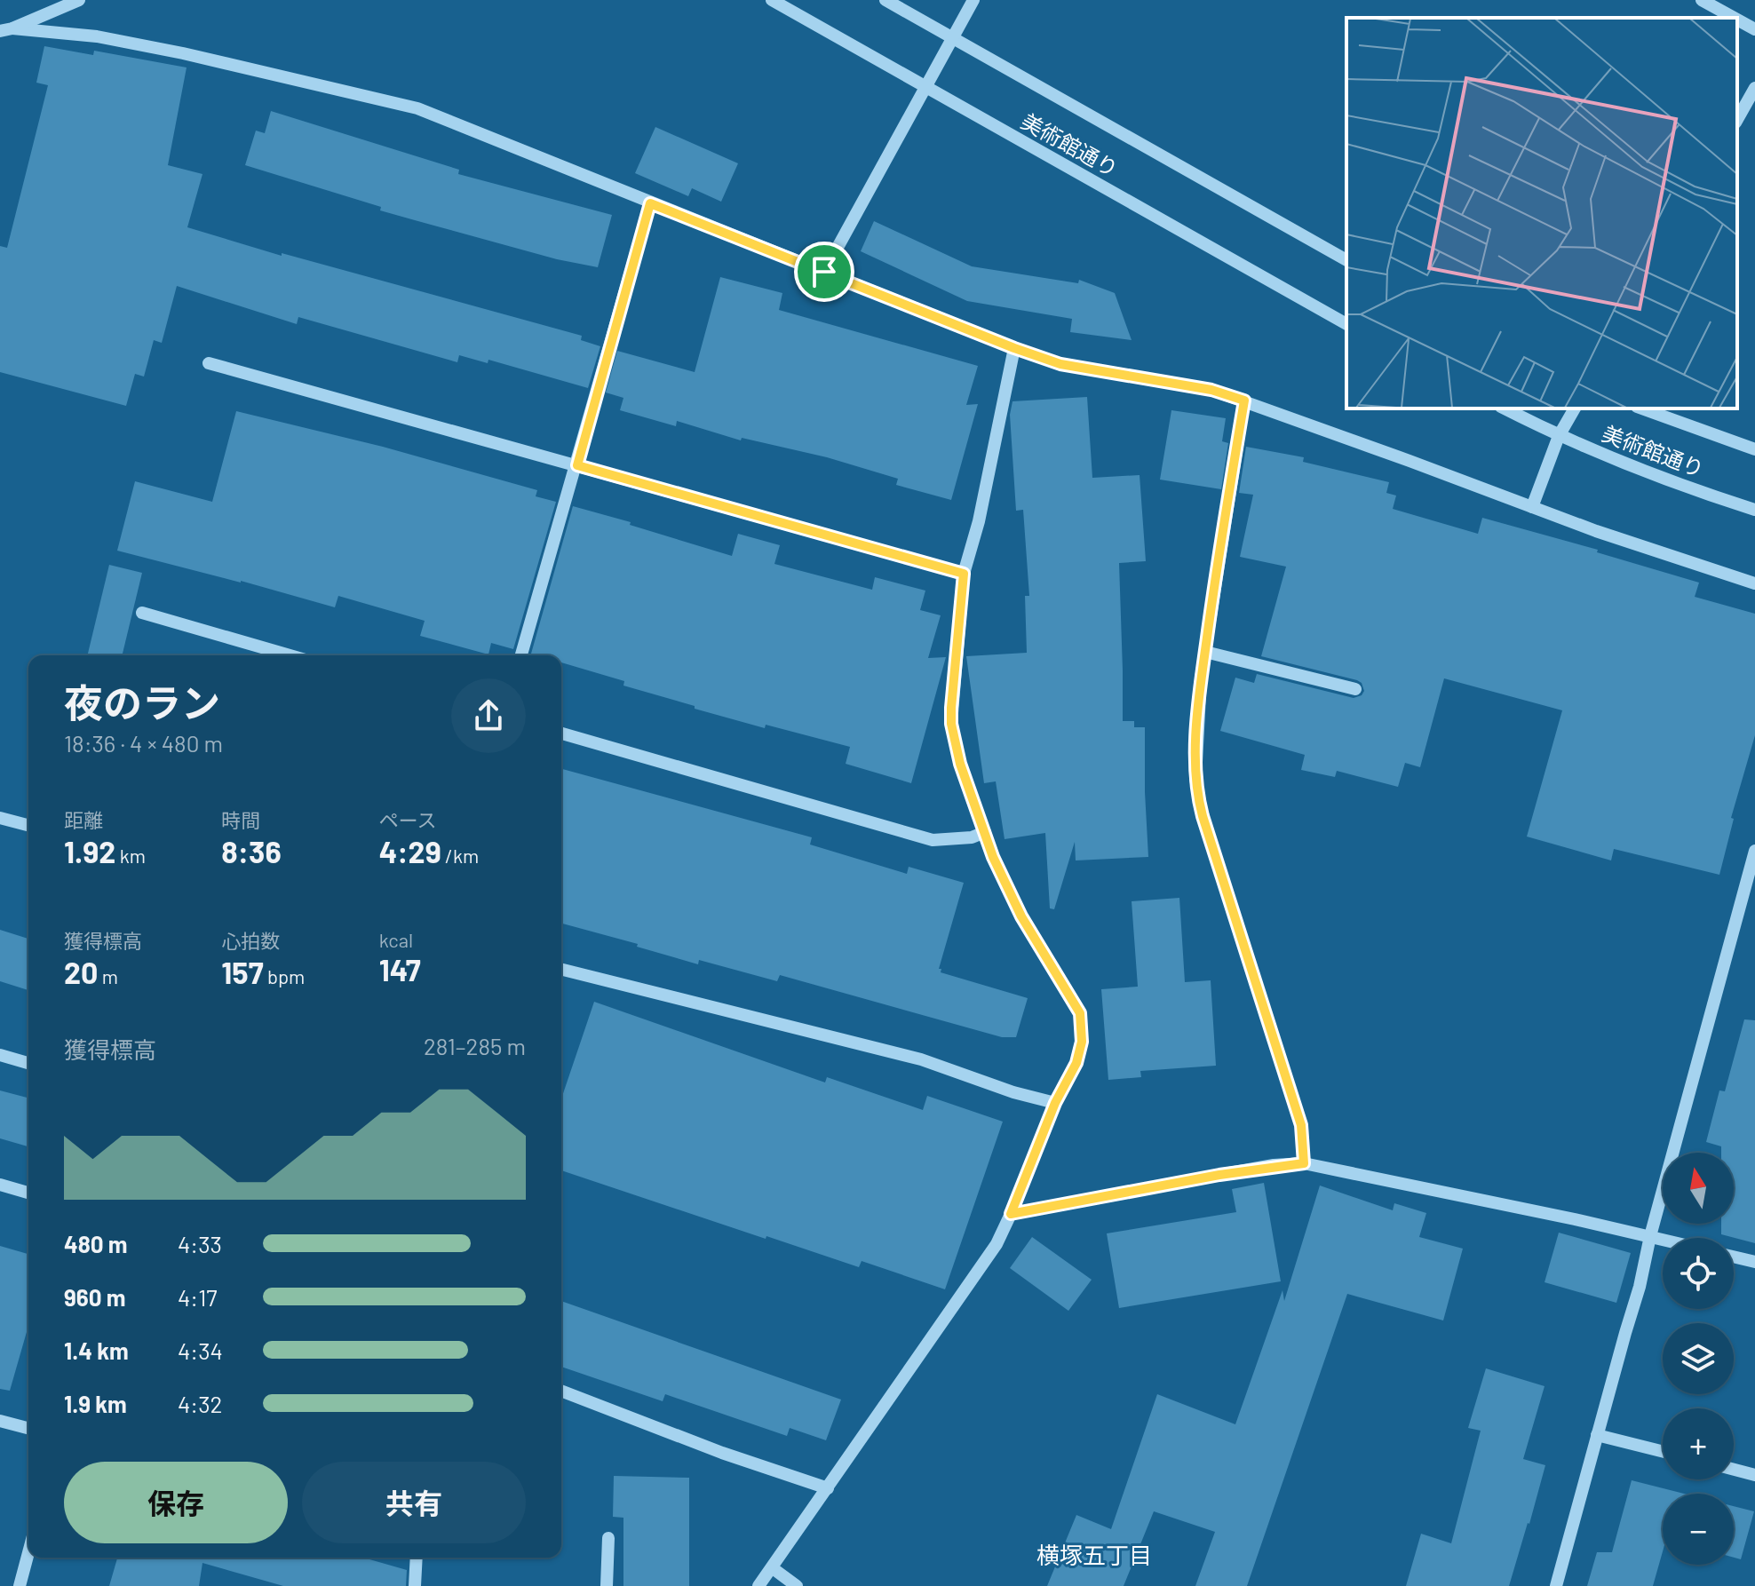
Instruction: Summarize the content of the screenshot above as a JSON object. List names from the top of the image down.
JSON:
{
  "streets": {
    "street": ["美術館通り"]
  },
  "districts": ["横塚五丁目"],
  "north": "top",
  "page": {
    "heading": ["夜のラン", "18:36 · 4 × 480 m"],
    "stats": [
      ["距離", "1.92 km"],
      ["時間", "8:36"],
      ["ペース", "4:29 /km"],
      ["獲得標高", "20 m"],
      ["心拍数", "157 bpm"],
      ["kcal", "147"]
    ],
    "chart": ["獲得標高", "281–285 m"],
    "map_buttons": ["+", "−"],
    "list": [
      {
        "name": "480 m",
        "note": "4:33"
      },
      {
        "name": "960 m",
        "note": "4:17"
      },
      {
        "name": "1.4 km",
        "note": "4:34"
      },
      {
        "name": "1.9 km",
        "note": "4:32"
      }
    ],
    "buttons": ["保存", "共有"]
  }
}
